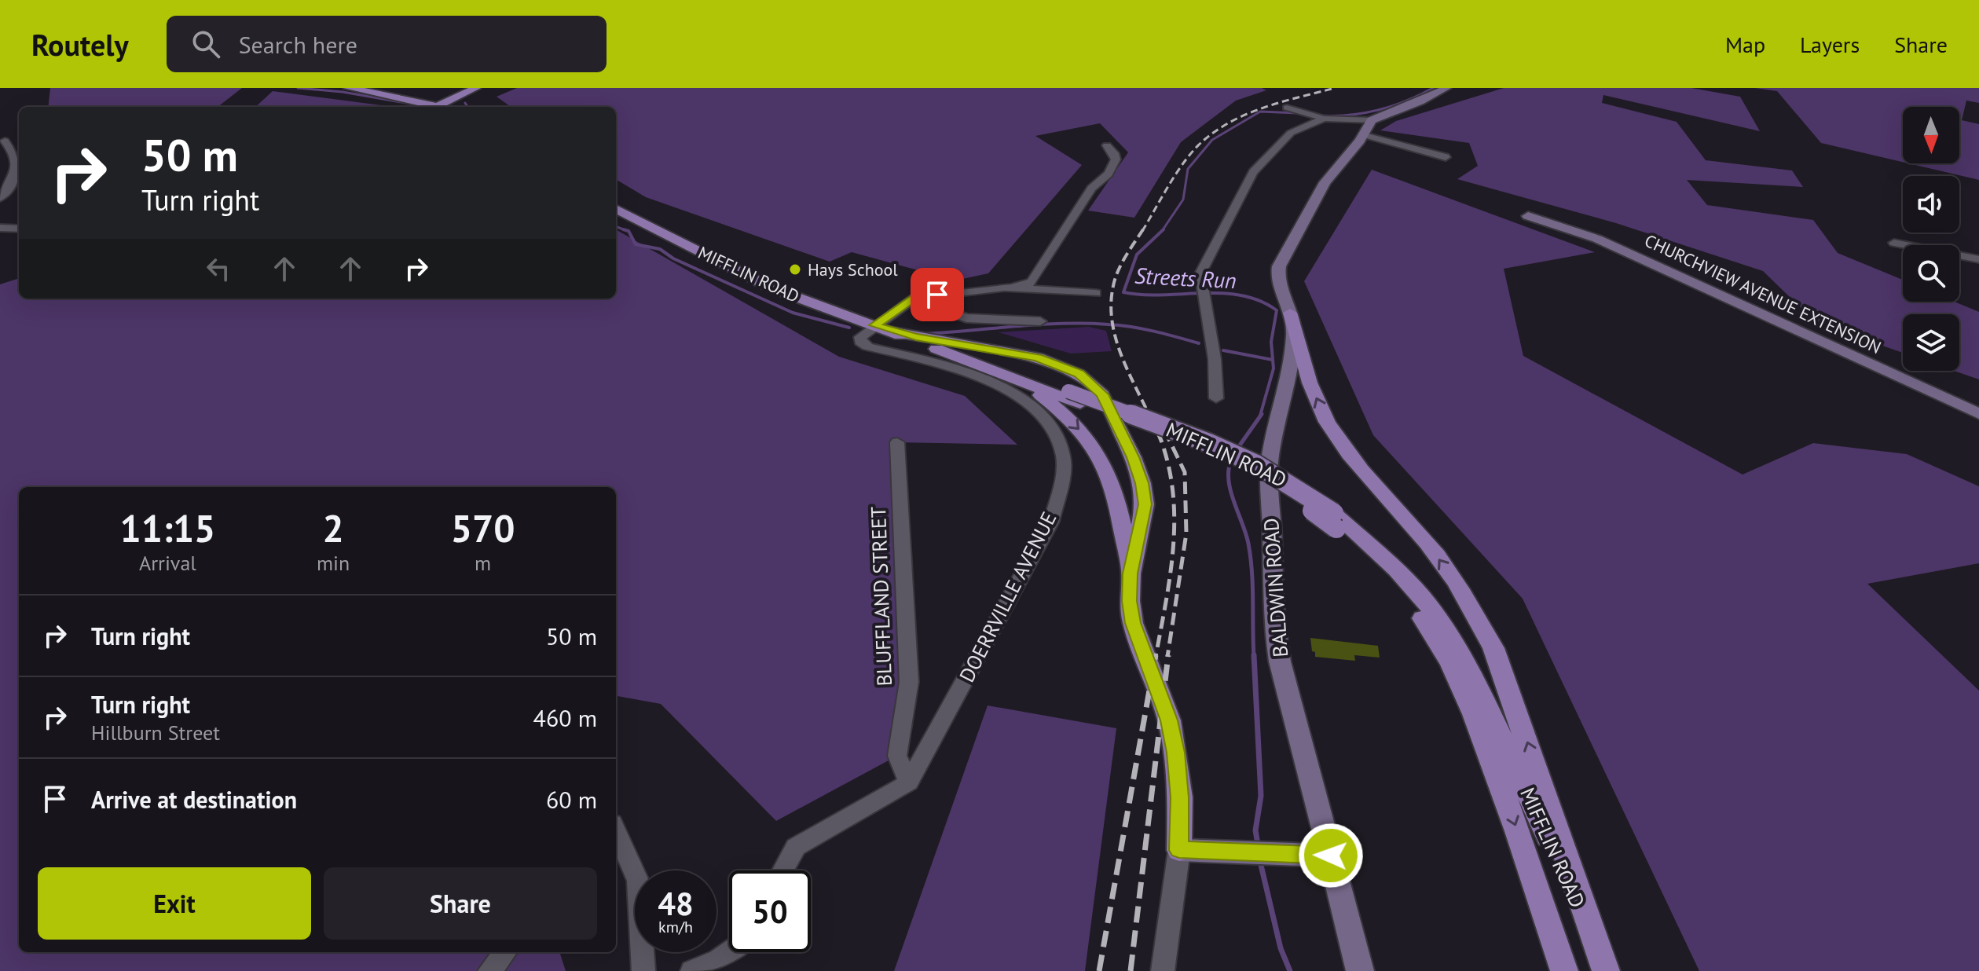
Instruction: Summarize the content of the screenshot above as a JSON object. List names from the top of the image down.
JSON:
{
  "streets": {
    "main road": ["MIFFLIN ROAD", "CHURCHVIEW AVENUE EXTENSION", "BALDWIN ROAD"],
    "street": ["BLUFFLAND STREET", "DOERRVILLE AVENUE"]
  },
  "crossings": [
    ["MIFFLIN ROAD", "DOERRVILLE AVENUE"],
    ["BLUFFLAND STREET", "DOERRVILLE AVENUE"]
  ],
  "water": ["Streets Run"],
  "places": ["Hays School"],
  "north": "bottom",
  "page": {
    "header": "Routely",
    "search": "Search here",
    "nav": ["Map", "Layers", "Share"],
    "turn": ["50 m", "Turn right"],
    "eta": [
      "11:15",
      "Arrival",
      "2",
      "min",
      "570",
      "m"
    ],
    "list": [
      {
        "name": "Turn right",
        "value": "50 m"
      },
      {
        "name": "Turn right",
        "note": "Hillburn Street",
        "value": "460 m"
      },
      {
        "name": "Arrive at destination",
        "value": "60 m"
      }
    ],
    "buttons": ["Exit", "Share"],
    "speed": "48 km/h",
    "limit": "50"
  }
}
